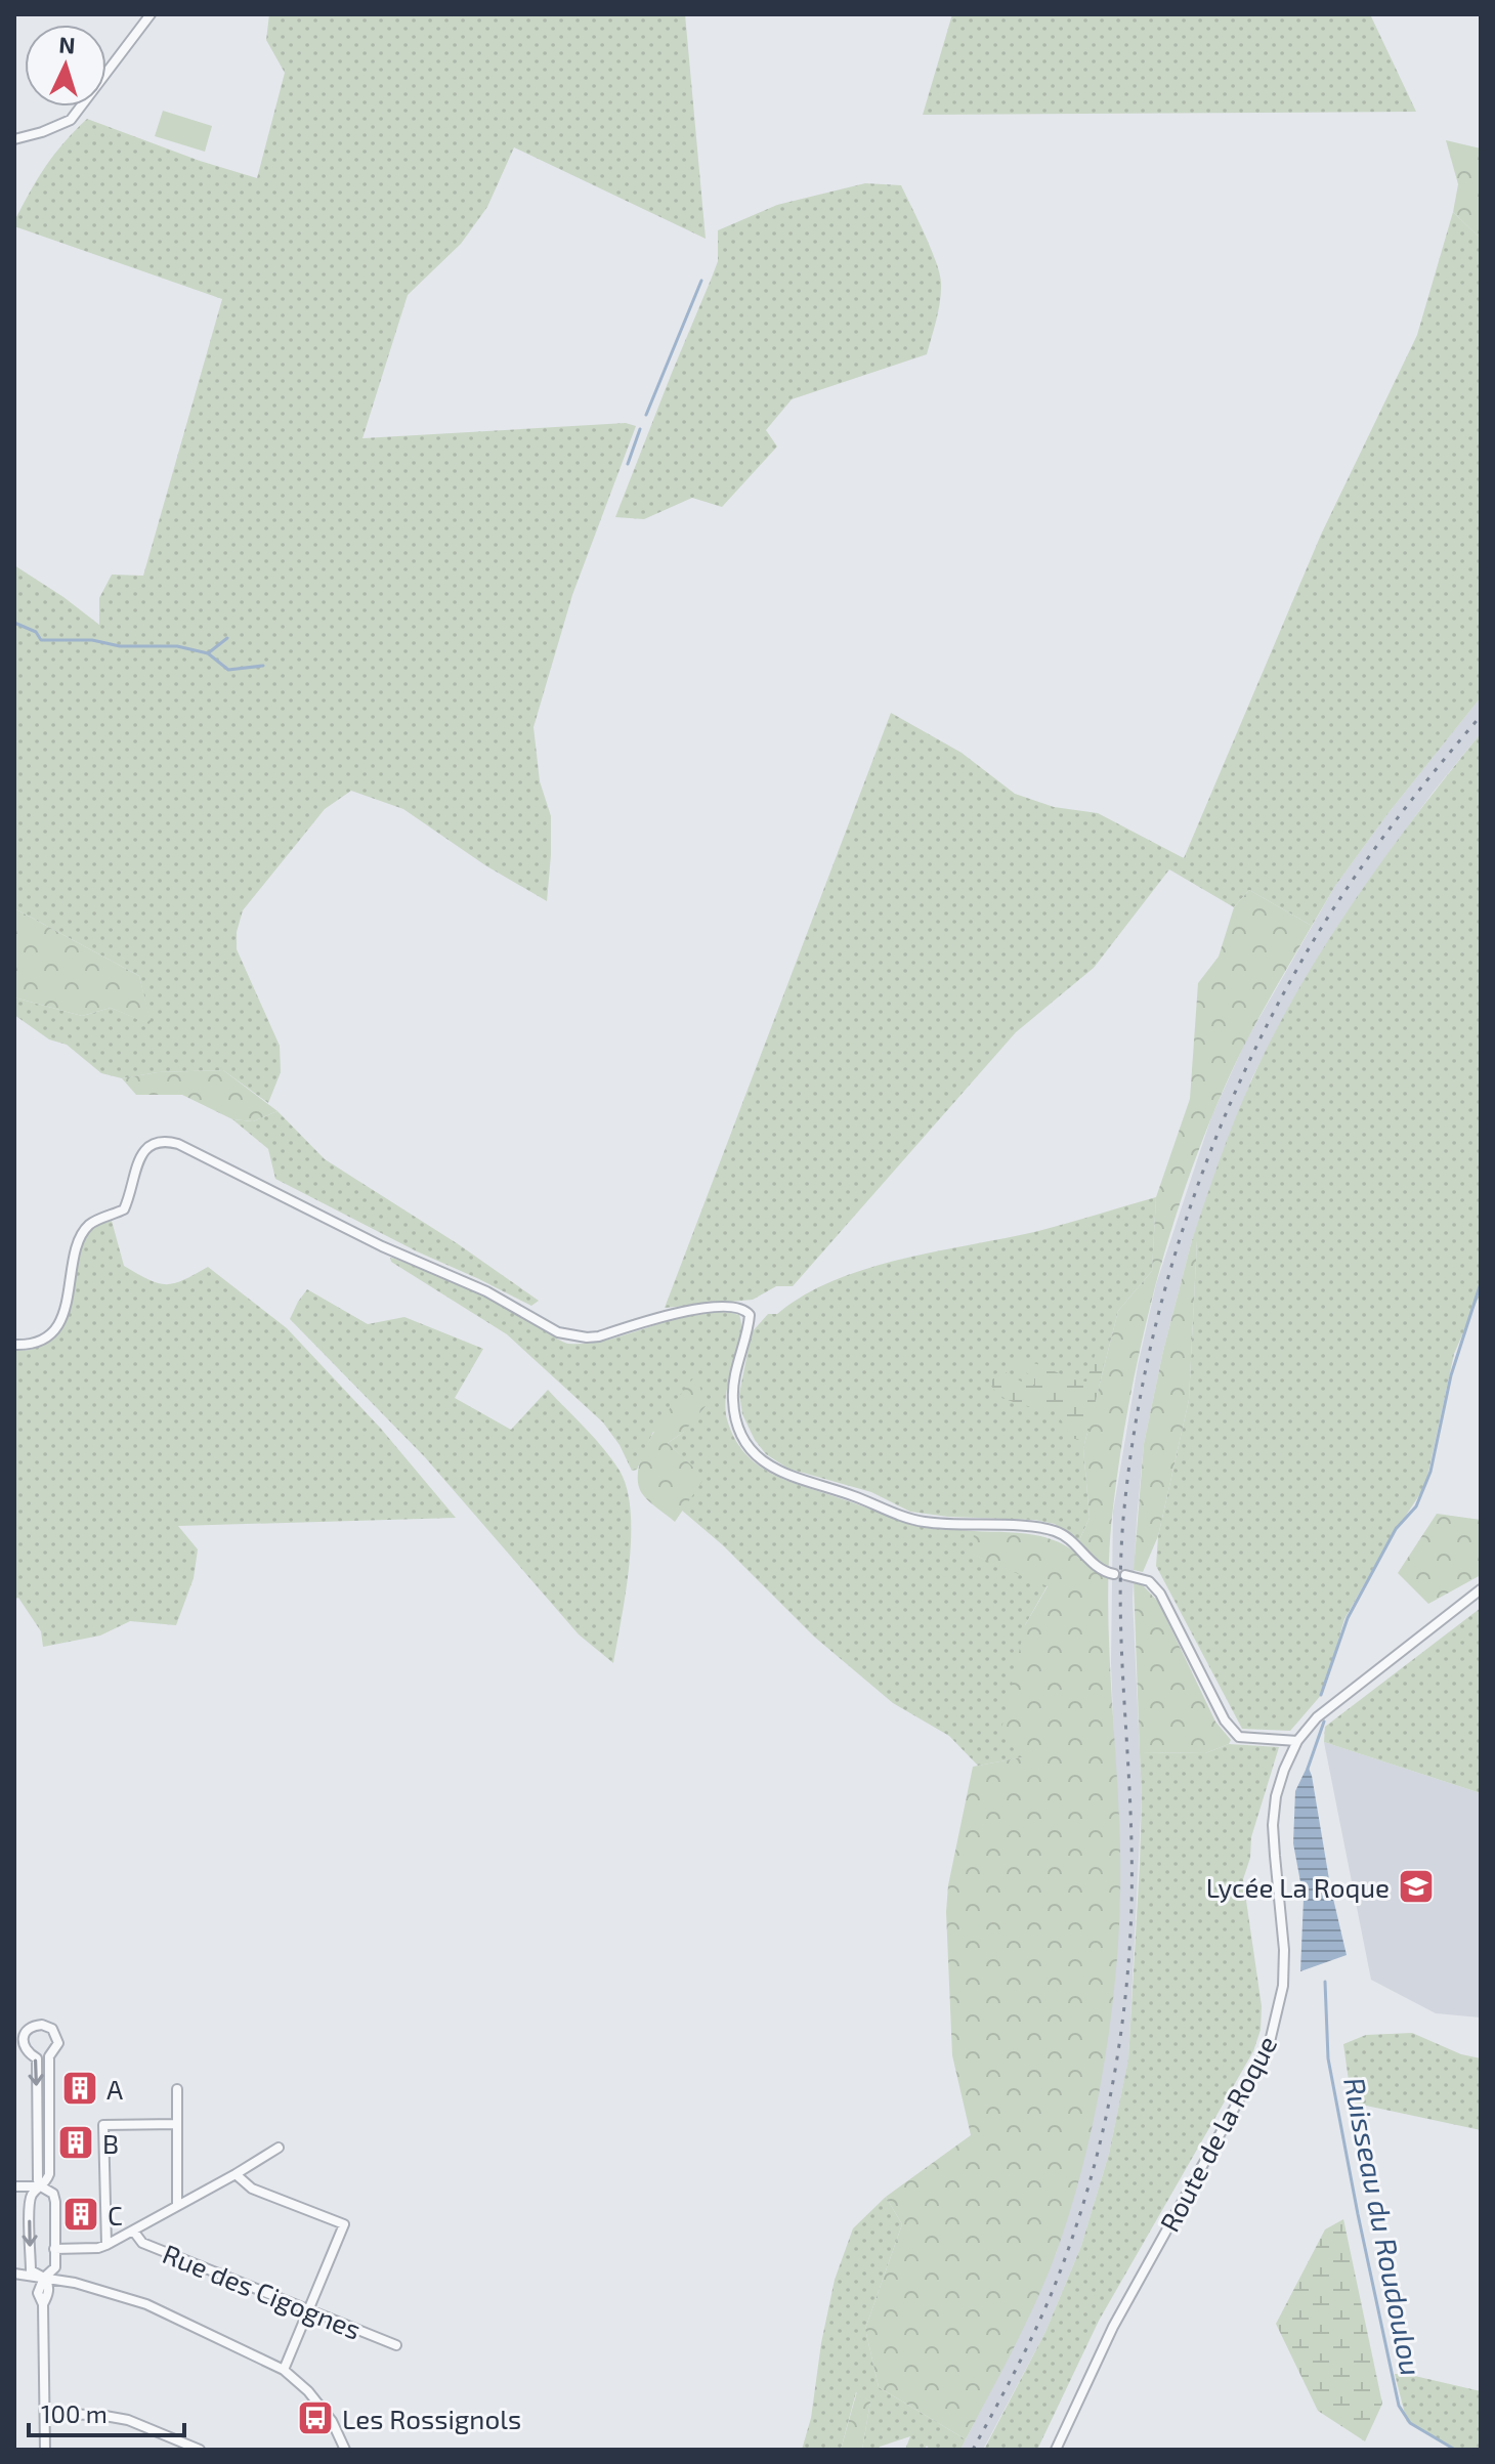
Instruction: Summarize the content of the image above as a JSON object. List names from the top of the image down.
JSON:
{
  "streets": {
    "street": ["Route de la Roque", "Rue des Cigognes"]
  },
  "water": ["Ruisseau du Roudoulou"],
  "places": {
    "school or university": ["Lycée La Roque"],
    "building": ["A", "B", "C"],
    "bus stop": ["Les Rossignols"]
  },
  "scale_bar": "100 m",
  "north": "top"
}
